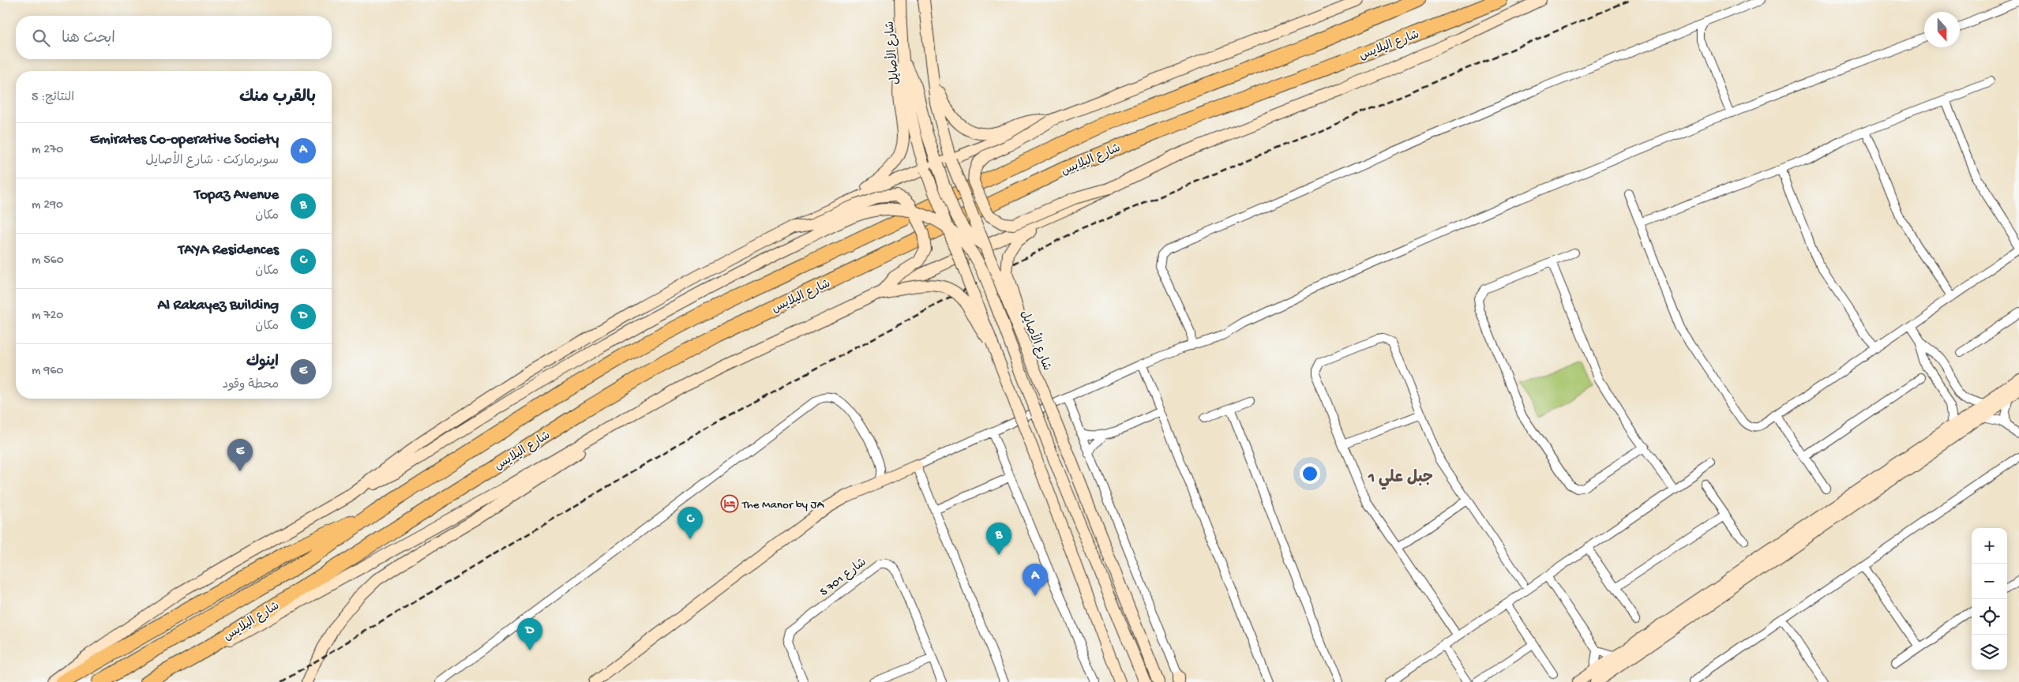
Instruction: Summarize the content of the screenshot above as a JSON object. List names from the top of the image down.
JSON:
{
  "streets": {
    "highway": ["شارع اليلايس"],
    "main road": ["شارع الأصايل"],
    "street": ["S 701 شارع"]
  },
  "districts": ["جبل علي 1"],
  "places": {
    "hotel": ["The Manor by JA"]
  },
  "north": "bottom",
  "page": {
    "search": "ابحث هنا",
    "heading": ["بالقرب منك", "النتائج: 5"],
    "list": [
      {
        "mark": "A",
        "name": "Emirates Co-operative Society",
        "note": "سوبرماركت · شارع الأصايل",
        "value": "270 m"
      },
      {
        "mark": "B",
        "name": "Topaz Avenue",
        "note": "مكان",
        "value": "290 m"
      },
      {
        "mark": "C",
        "name": "TAYA Residences",
        "note": "مكان",
        "value": "560 m"
      },
      {
        "mark": "D",
        "name": "Al Rakayez Building",
        "note": "مكان",
        "value": "720 m"
      },
      {
        "mark": "E",
        "name": "اينوك",
        "note": "محطة وقود",
        "value": "960 m"
      }
    ],
    "pins": [
      "E",
      "C",
      "B",
      "A",
      "D"
    ],
    "map_buttons": ["+", "−"]
  }
}
